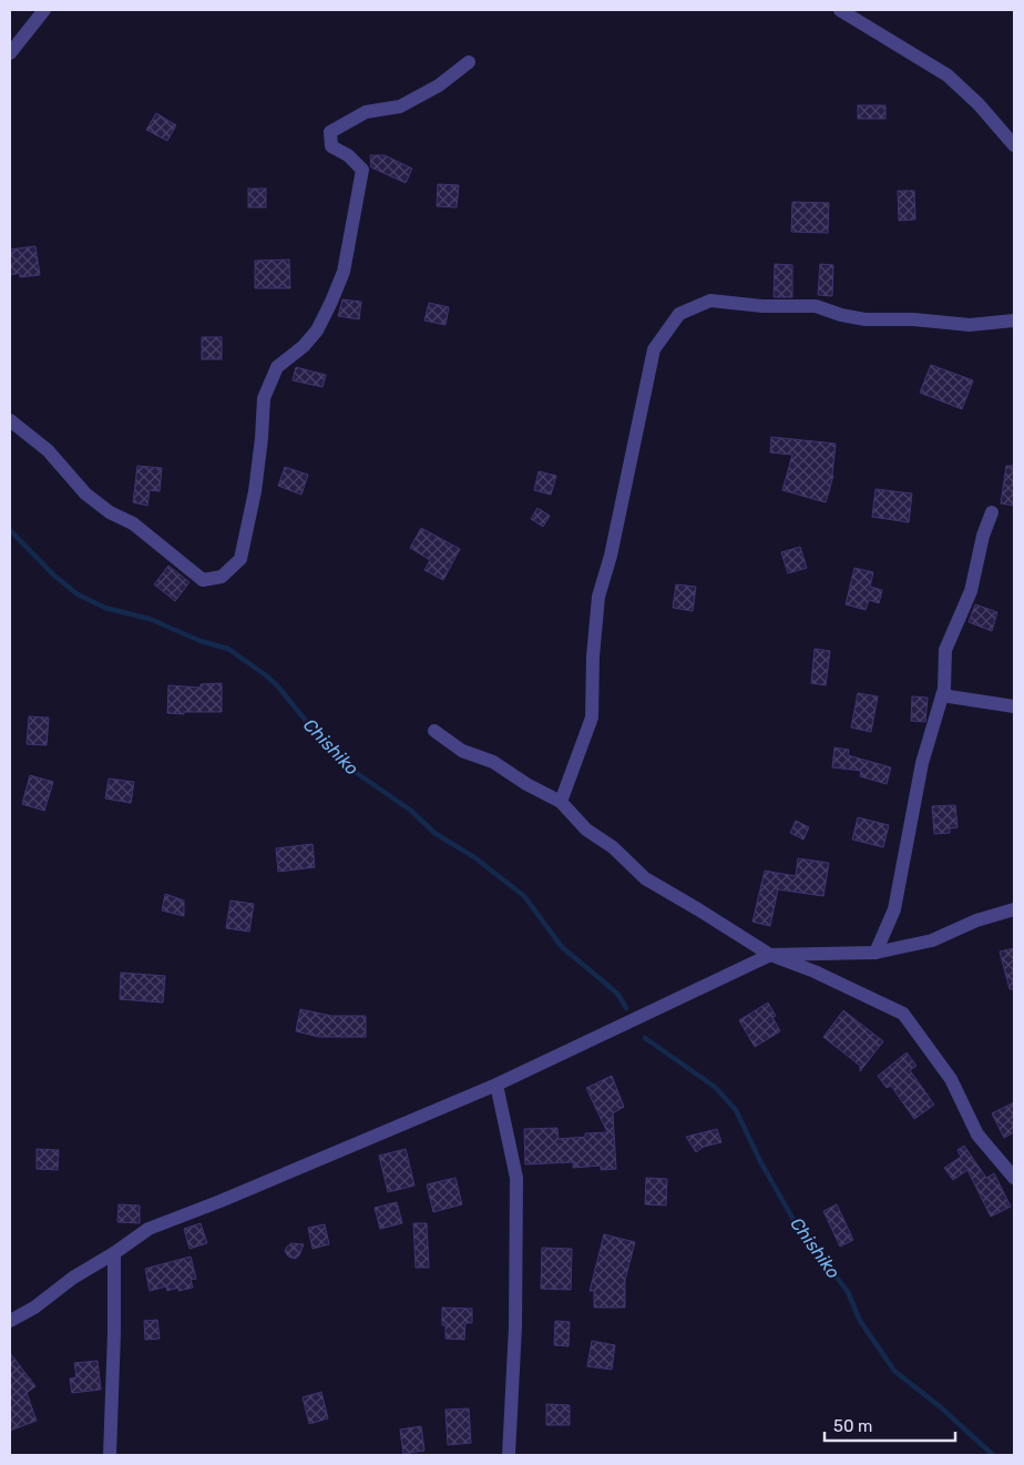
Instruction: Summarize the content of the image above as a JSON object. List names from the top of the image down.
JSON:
{
  "water": ["Chishiko"],
  "scale_bar": "50 m"
}
